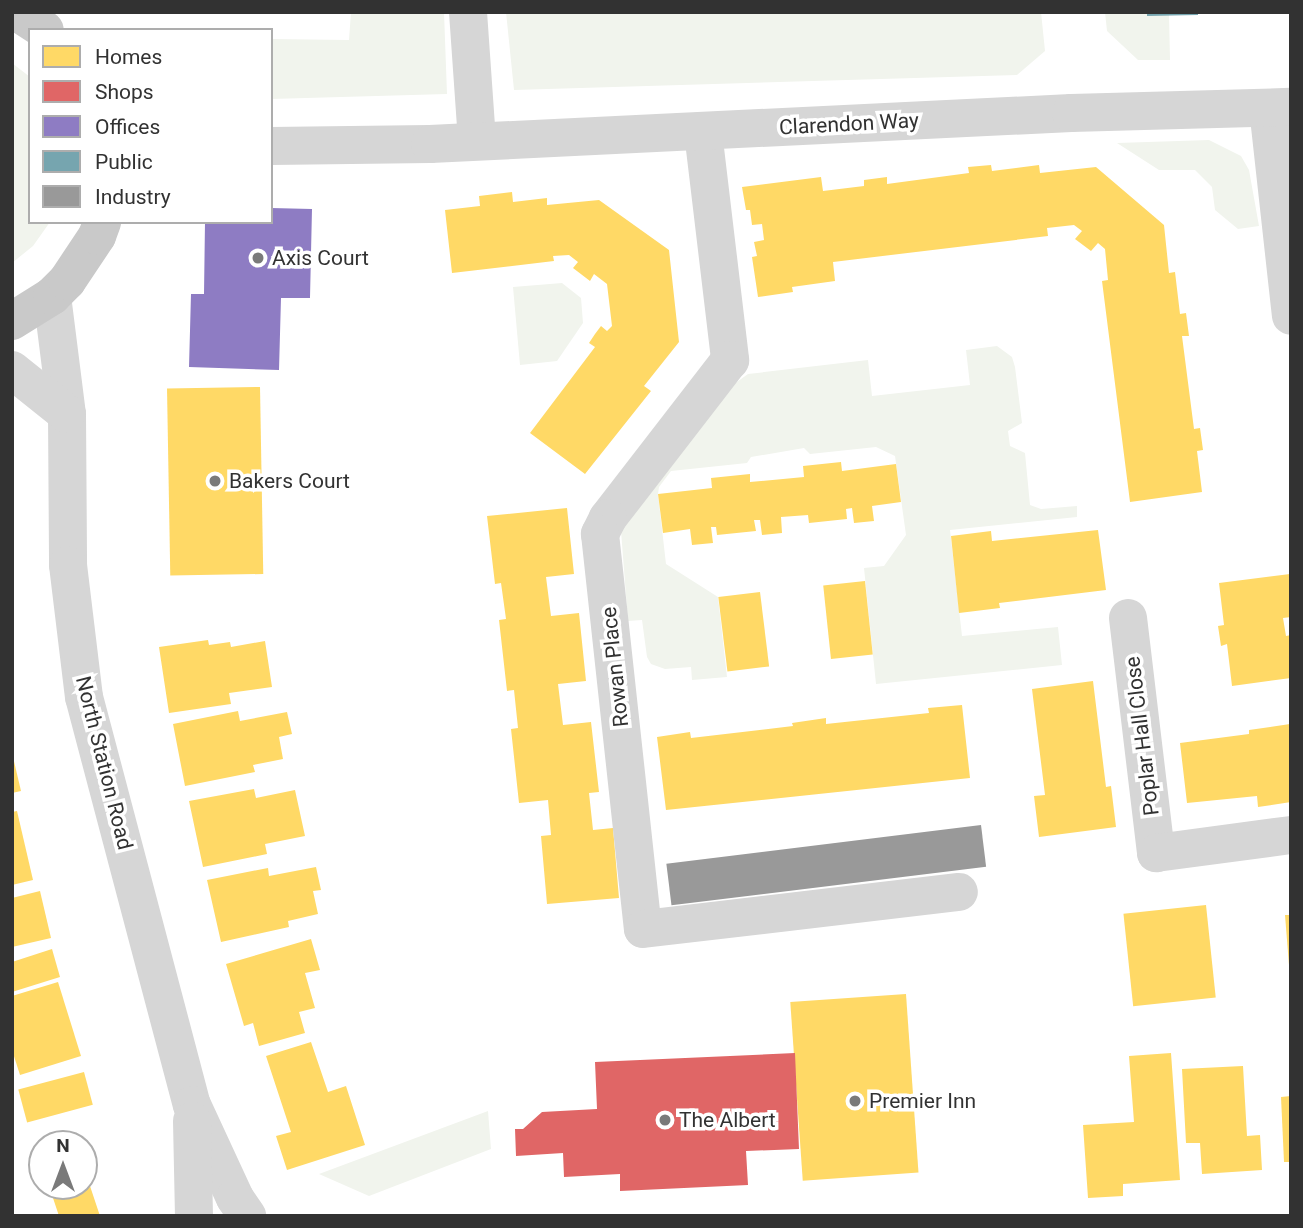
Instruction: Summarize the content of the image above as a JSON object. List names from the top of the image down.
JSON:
{
  "streets": {
    "street": [
      "Clarendon Way",
      "Rowan Place",
      "Poplar Hall Close",
      "North Station Road"
    ]
  },
  "crossings": [
    ["Clarendon Way", "Rowan Place"]
  ],
  "places": [
    "Axis Court",
    "Bakers Court",
    "Premier Inn",
    "The Albert"
  ],
  "legend": [
    "Homes",
    "Shops",
    "Offices",
    "Public",
    "Industry"
  ],
  "north": "top"
}
